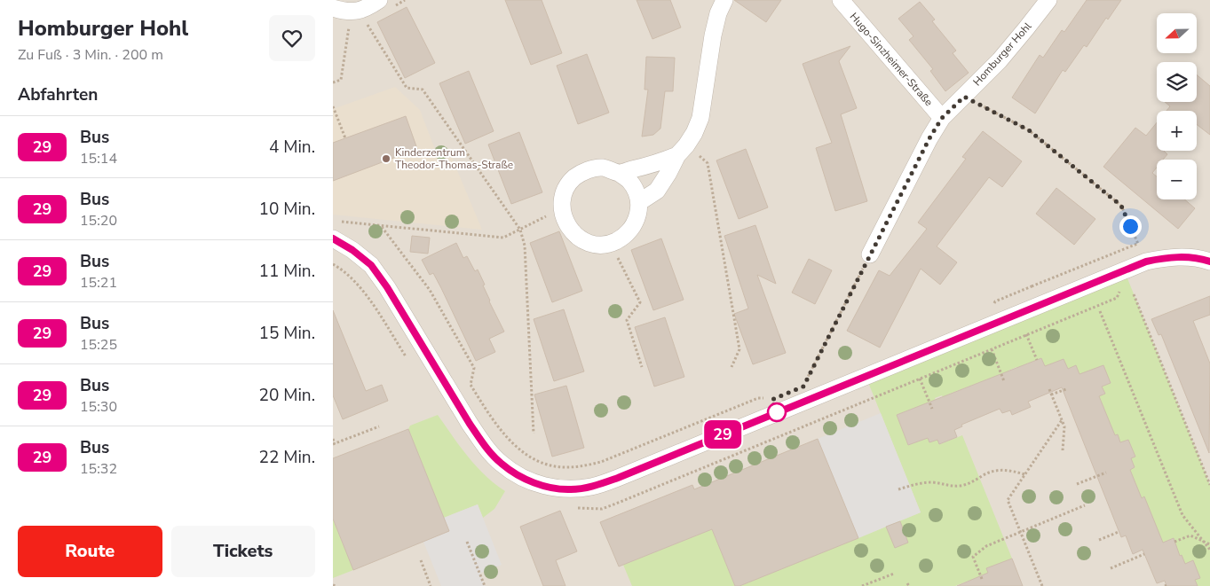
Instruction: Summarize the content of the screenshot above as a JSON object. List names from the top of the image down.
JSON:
{
  "streets": {
    "street": ["Homburger Hohl", "Hugo-Sinzheimer-Straße"]
  },
  "crossings": [
    ["Homburger Hohl", "Hugo-Sinzheimer-Straße"]
  ],
  "places": ["Kinderzentrum Theodor-Thomas-Straße"],
  "lines": ["bus line 29"],
  "north": "left",
  "page": {
    "heading": [
      ["Homburger Hohl", "Zu Fuß · 3 Min. · 200 m"],
      "Abfahrten"
    ],
    "on_map": "29",
    "map_buttons": ["+", "−"],
    "list": [
      {
        "mark": "29",
        "name": "Bus",
        "note": "15:14",
        "value": "4 Min."
      },
      {
        "mark": "29",
        "name": "Bus",
        "note": "15:20",
        "value": "10 Min."
      },
      {
        "mark": "29",
        "name": "Bus",
        "note": "15:21",
        "value": "11 Min."
      },
      {
        "mark": "29",
        "name": "Bus",
        "note": "15:25",
        "value": "15 Min."
      },
      {
        "mark": "29",
        "name": "Bus",
        "note": "15:30",
        "value": "20 Min."
      },
      {
        "mark": "29",
        "name": "Bus",
        "note": "15:32",
        "value": "22 Min."
      }
    ],
    "buttons": ["Route", "Tickets"]
  }
}
